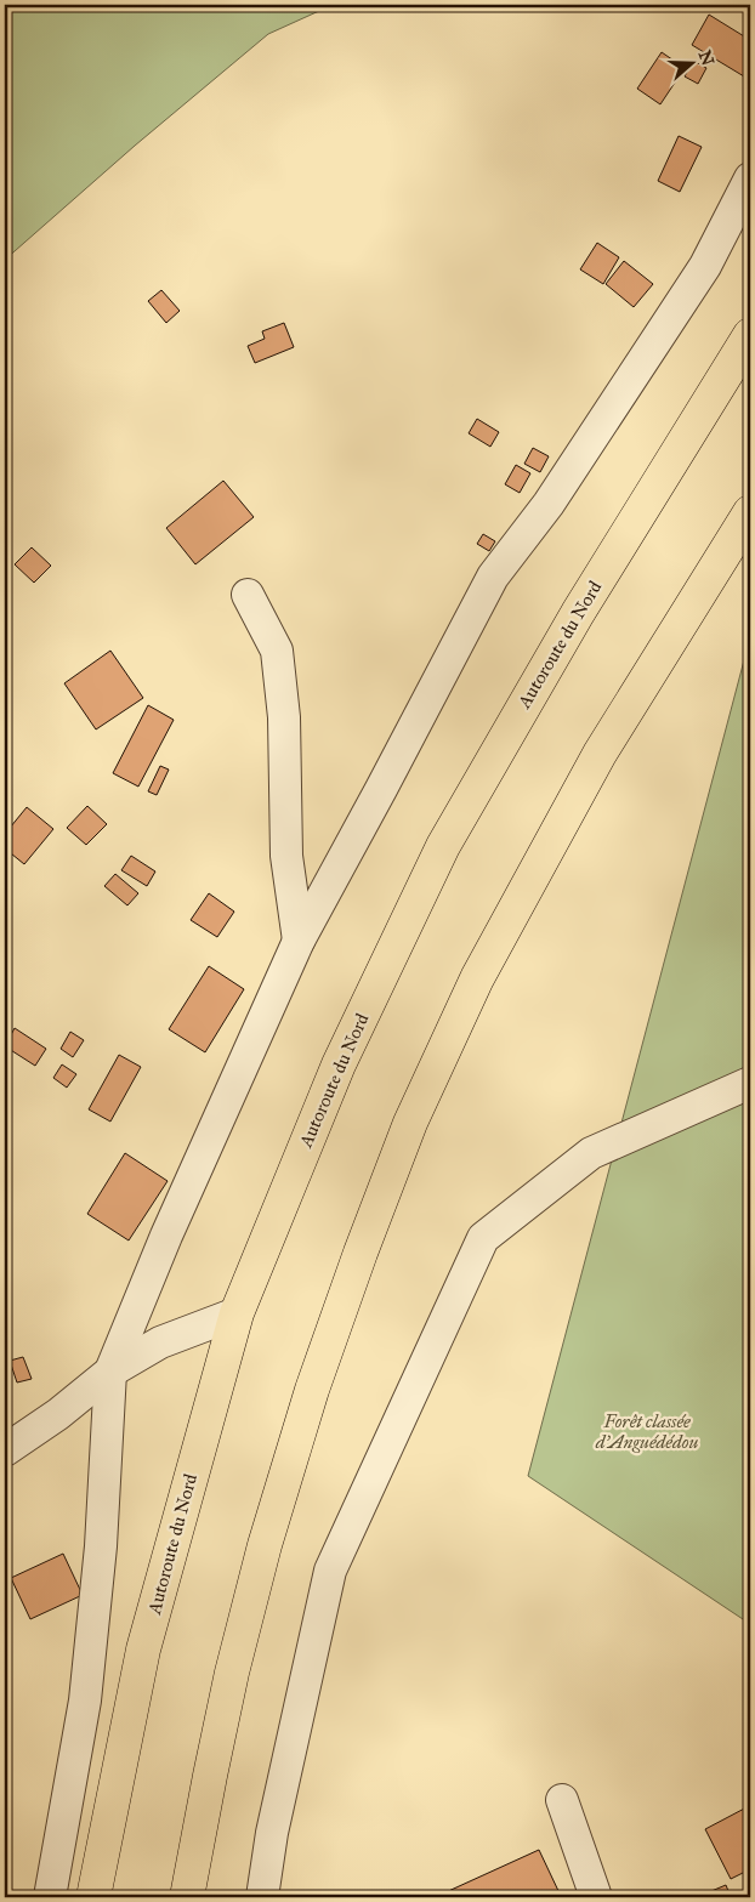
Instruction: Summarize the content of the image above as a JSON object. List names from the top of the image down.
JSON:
{
  "streets": {
    "highway": ["Autoroute du Nord"]
  },
  "parks": ["Forêt classée d’Anguédédou"],
  "north": "right"
}
